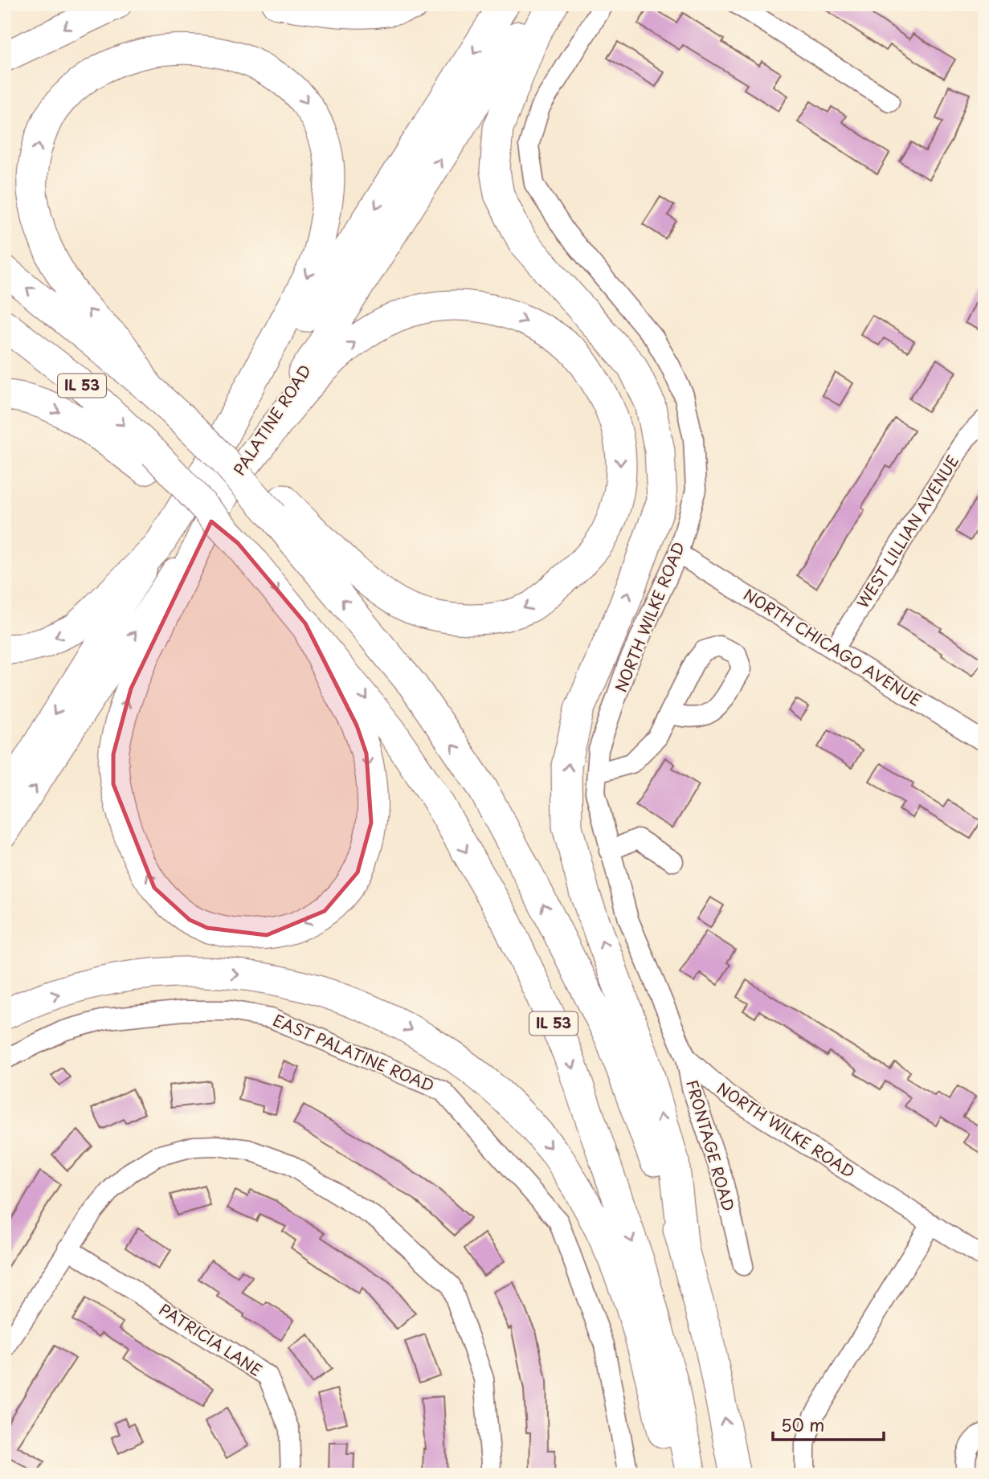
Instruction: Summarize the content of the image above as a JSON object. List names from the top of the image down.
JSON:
{
  "streets": {
    "highway": ["IL 53", "PALATINE ROAD"],
    "street": [
      "WEST LILLIAN AVENUE",
      "NORTH WILKE ROAD",
      "NORTH CHICAGO AVENUE",
      "EAST PALATINE ROAD",
      "FRONTAGE ROAD",
      "PATRICIA LANE"
    ]
  },
  "crossings": [
    ["IL 53", "PALATINE ROAD"],
    ["WEST LILLIAN AVENUE", "NORTH CHICAGO AVENUE"],
    ["NORTH WILKE ROAD", "NORTH CHICAGO AVENUE"],
    ["NORTH WILKE ROAD", "FRONTAGE ROAD"]
  ],
  "scale_bar": "50 m"
}
